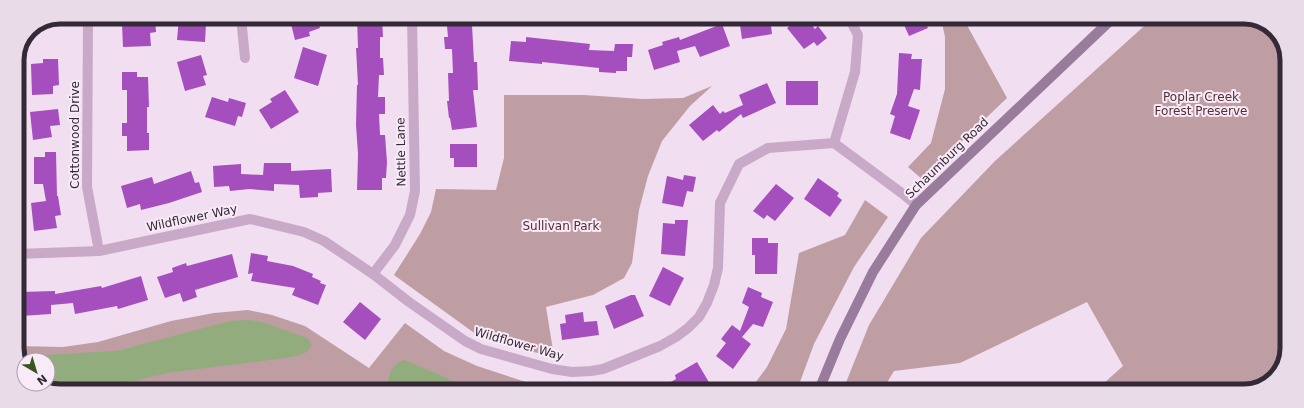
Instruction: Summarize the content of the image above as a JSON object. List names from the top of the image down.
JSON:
{
  "streets": {
    "main road": ["Schaumburg Road"],
    "street": ["Cottonwood Drive", "Nettle Lane", "Wildflower Way"]
  },
  "crossings": [
    ["Cottonwood Drive", "Wildflower Way"],
    ["Nettle Lane", "Wildflower Way"]
  ],
  "parks": ["Poplar Creek Forest Preserve", "Sullivan Park"],
  "north": "bottom right"
}
